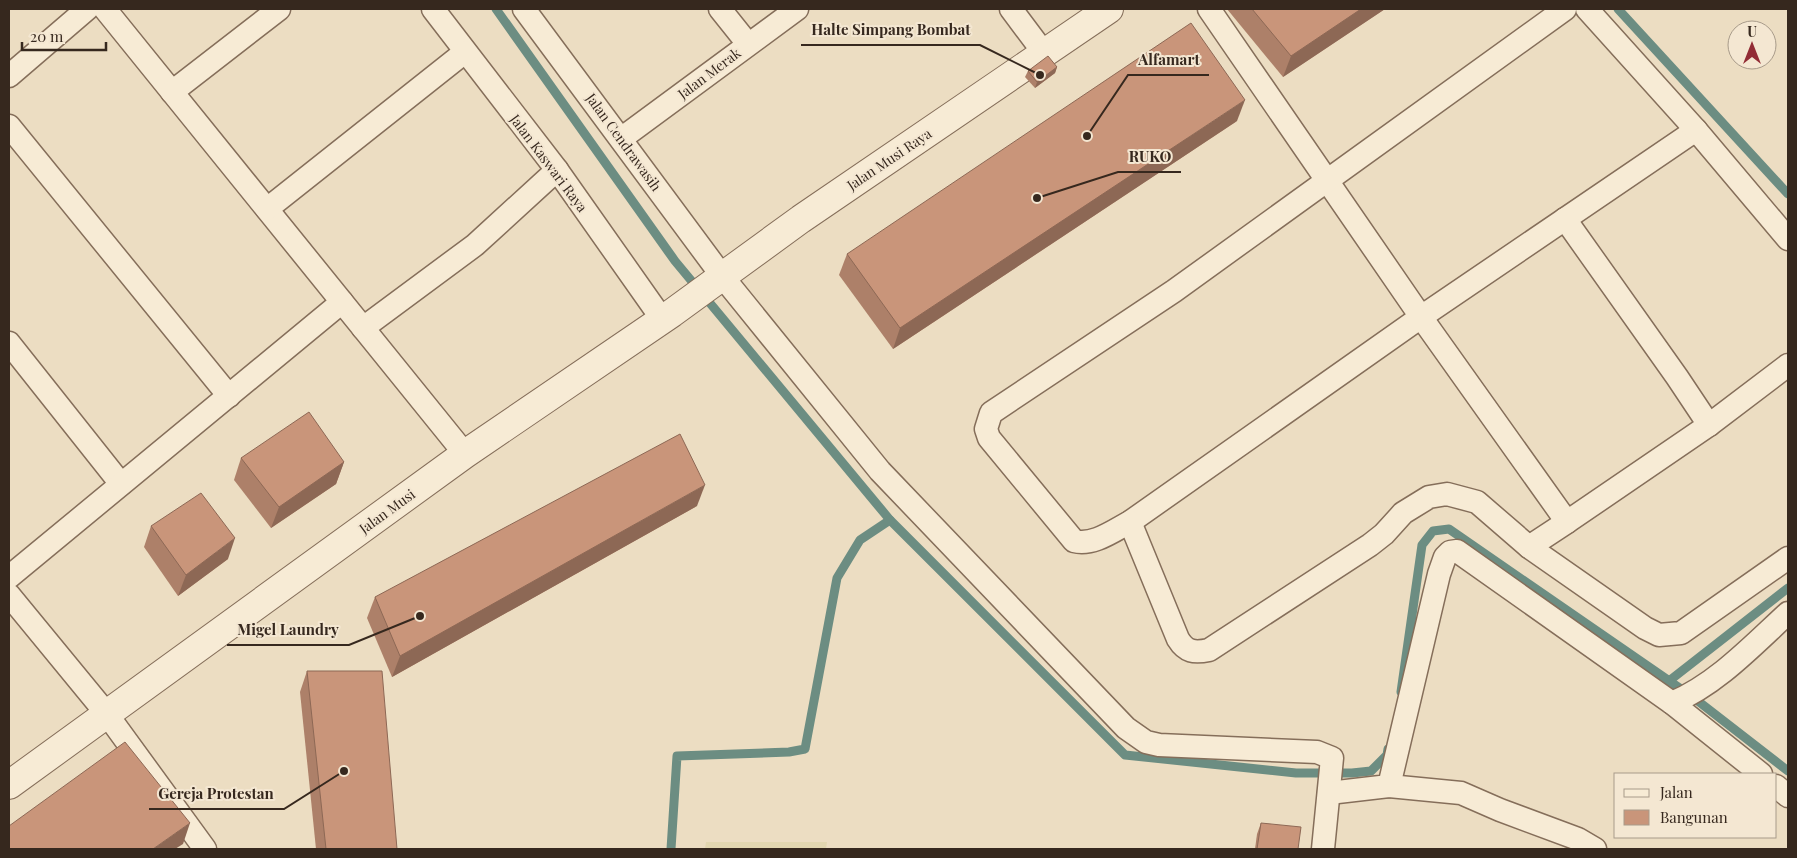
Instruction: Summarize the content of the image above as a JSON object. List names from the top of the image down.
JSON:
{
  "streets": {
    "street": [
      "Jalan Merak",
      "Jalan Cendrawasih",
      "Jalan Musi Raya",
      "Jalan Kaswari Raya",
      "Jalan Musi"
    ]
  },
  "crossings": [
    ["Jalan Merak", "Jalan Cendrawasih"],
    ["Jalan Cendrawasih", "Jalan Musi Raya"],
    ["Jalan Musi Raya", "Jalan Kaswari Raya"],
    ["Jalan Musi Raya", "Jalan Musi"],
    ["Jalan Kaswari Raya", "Jalan Musi"]
  ],
  "places": [
    "Halte Simpang Bombat",
    "Alfamart",
    "RUKO",
    "Migel Laundry",
    "Gereja Protestan"
  ],
  "legend": ["Jalan", "Bangunan"],
  "scale_bar": "20 m",
  "north": "top"
}
